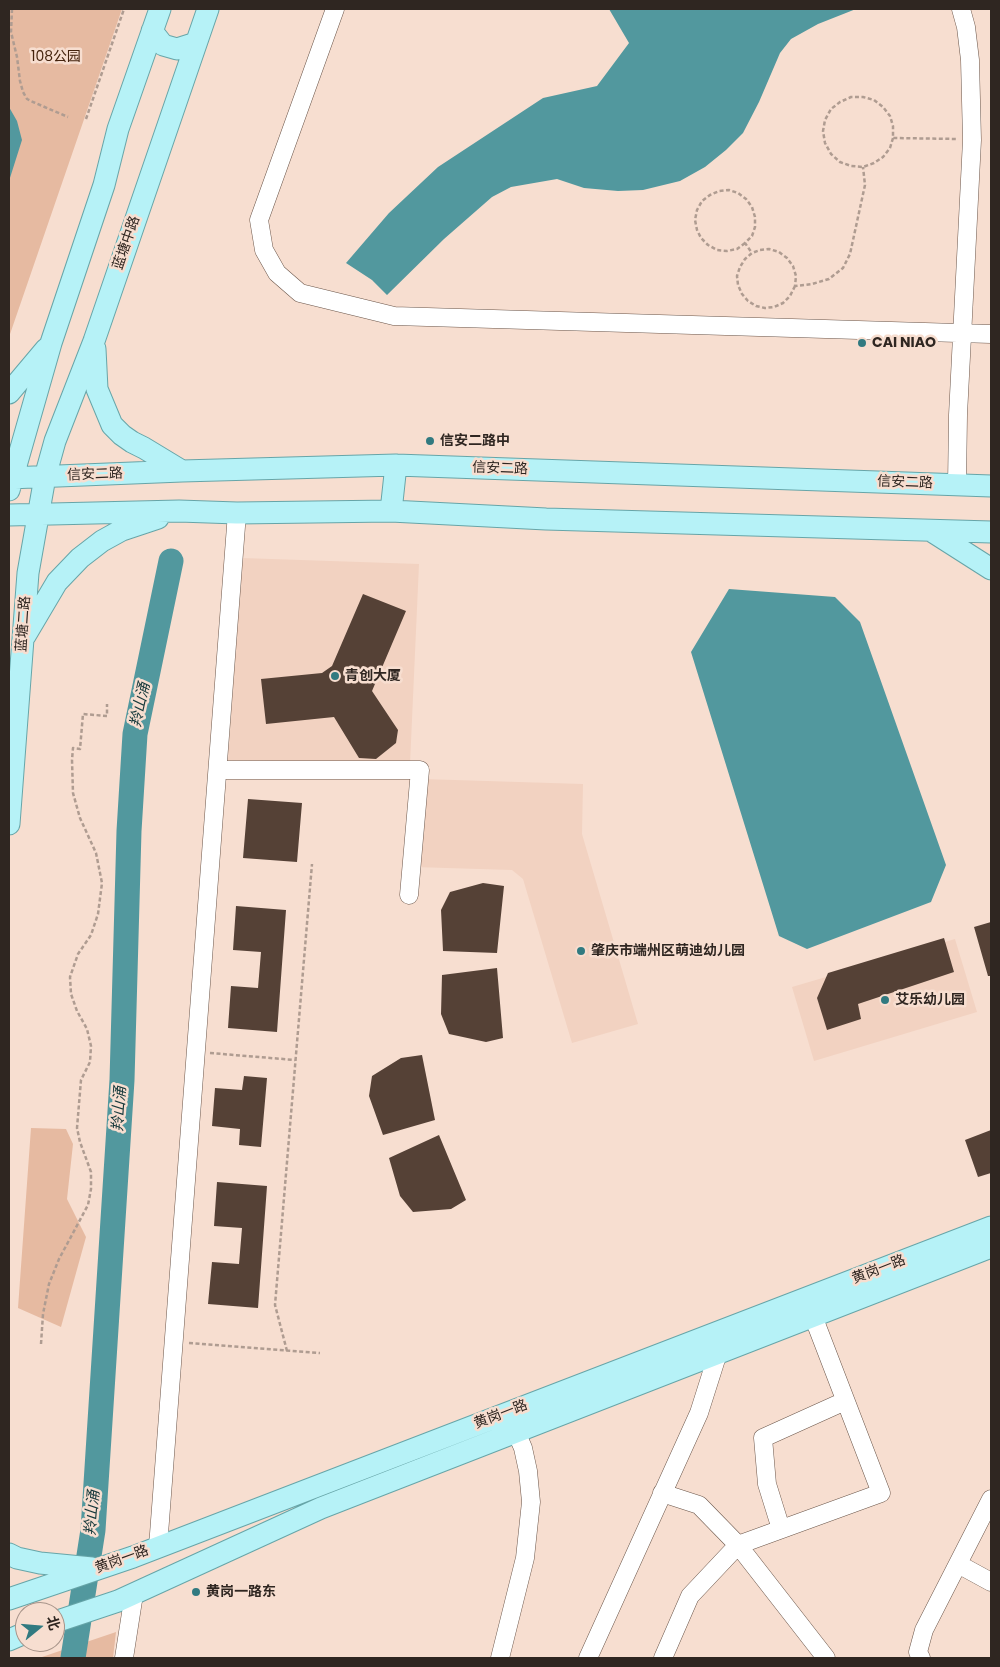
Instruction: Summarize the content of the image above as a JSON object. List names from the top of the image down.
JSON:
{
  "streets": {
    "main road": [
      "蓝塘中路",
      "信安二路",
      "蓝塘二路",
      "黄岗一路"
    ]
  },
  "crossings": [
    ["蓝塘中路", "信安二路"],
    ["蓝塘中路", "蓝塘二路"],
    ["信安二路", "蓝塘二路"]
  ],
  "water": ["羚山涌"],
  "parks": ["108公园"],
  "places": [
    "CAI NIAO",
    "信安二路中",
    "青创大厦",
    "肇庆市端州区萌迪幼儿园",
    "艾乐幼儿园",
    "黄岗一路东"
  ],
  "north": "right"
}
